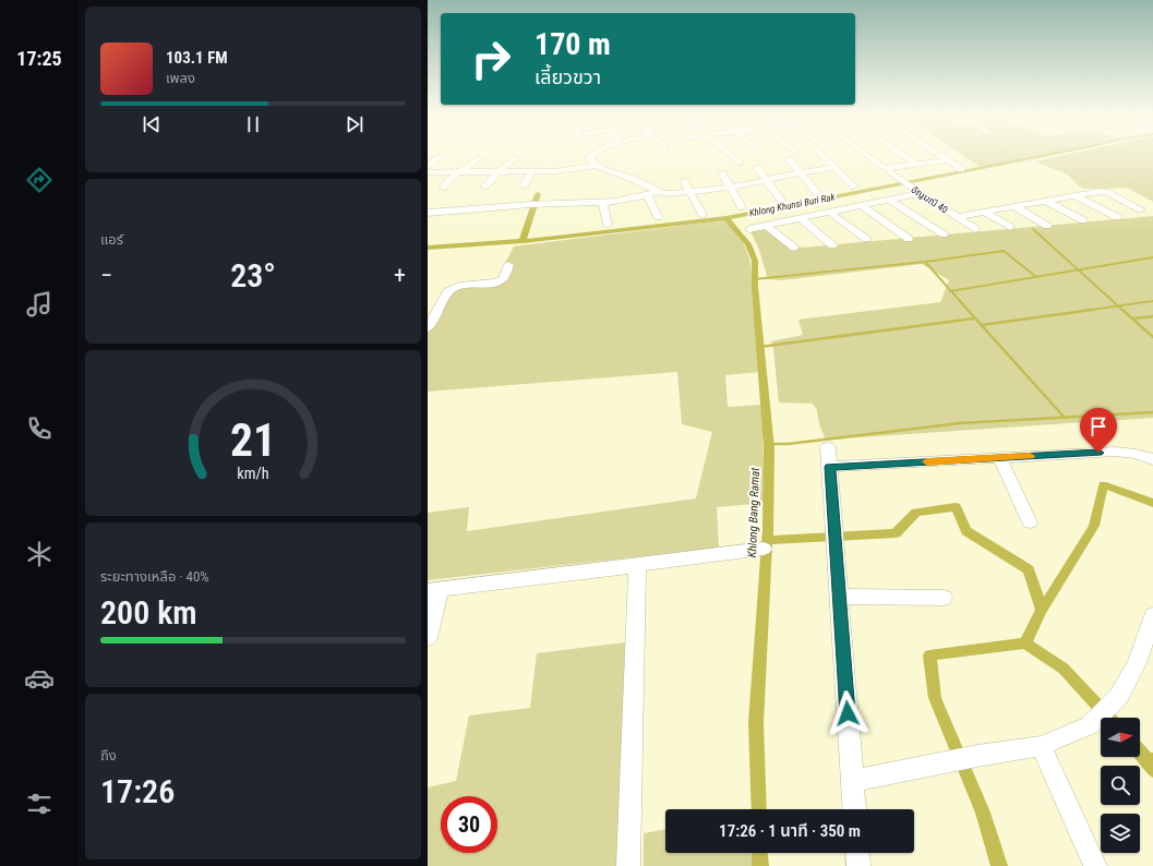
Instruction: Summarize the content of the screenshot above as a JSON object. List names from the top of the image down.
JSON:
{
  "streets": {
    "street": ["อัญมณี 40"]
  },
  "water": ["Khlong Khunsi Buri Rak", "Khlong Bang Ramat"],
  "north": "right",
  "page": {
    "tabs": "17:25",
    "turn": ["170 m", "เลี้ยวขวา"],
    "song": ["103.1 FM", "เพลง"],
    "tile": [
      "แอร์",
      ["ระยะทางเหลือ · 40%", "200 km"],
      ["ถึง", "17:26"]
    ],
    "heat": ["−", "23°", "+"],
    "limit": "30",
    "trip": "17:26 · 1 นาที · 350 m",
    "gauge": ["21", "km/h"]
  }
}
